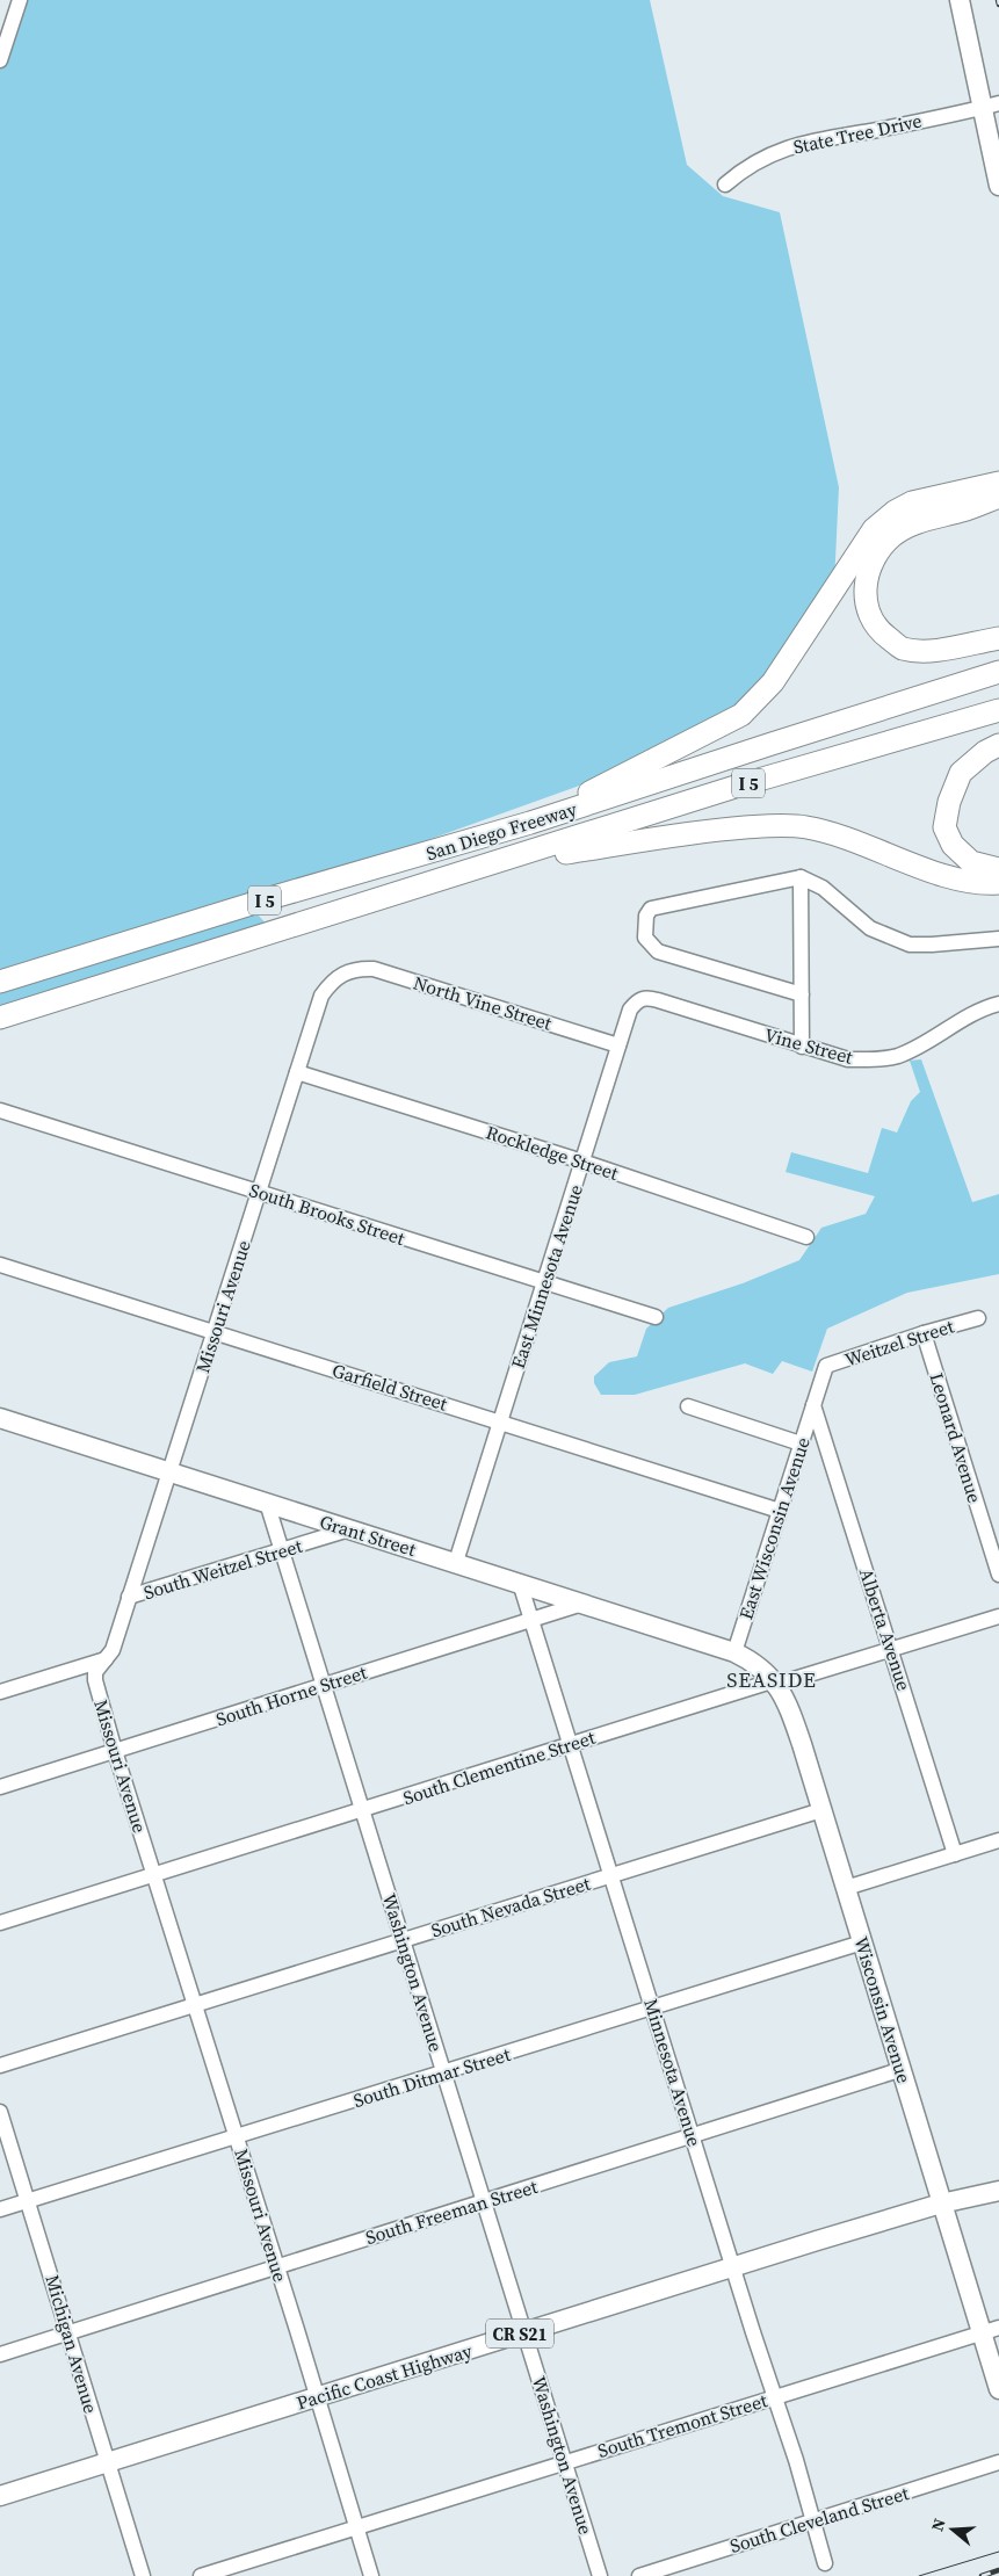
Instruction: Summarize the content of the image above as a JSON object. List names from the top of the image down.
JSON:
{
  "streets": {
    "highway": ["I 5", "San Diego Freeway"],
    "main road": [
      "Grant Street",
      "Wisconsin Avenue",
      "CR S21",
      "Pacific Coast Highway"
    ],
    "street": [
      "State Tree Drive",
      "North Vine Street",
      "Vine Street",
      "Rockledge Street",
      "South Brooks Street",
      "East Minnesota Avenue",
      "Missouri Avenue",
      "Weitzel Street",
      "Garfield Street",
      "Leonard Avenue",
      "East Wisconsin Avenue",
      "South Weitzel Street",
      "Alberta Avenue",
      "South Horne Street",
      "South Clementine Street",
      "South Nevada Street",
      "Washington Avenue",
      "Minnesota Avenue",
      "South Ditmar Street",
      "South Freeman Street",
      "Michigan Avenue",
      "South Tremont Street",
      "South Cleveland Street"
    ]
  },
  "crossings": [
    ["North Vine Street", "East Minnesota Avenue"],
    ["North Vine Street", "Missouri Avenue"],
    ["Vine Street", "East Minnesota Avenue"],
    ["Rockledge Street", "East Minnesota Avenue"],
    ["Rockledge Street", "Missouri Avenue"],
    ["South Brooks Street", "East Minnesota Avenue"],
    ["South Brooks Street", "Missouri Avenue"],
    ["East Minnesota Avenue", "Garfield Street"],
    ["East Minnesota Avenue", "Grant Street"],
    ["Missouri Avenue", "Garfield Street"],
    ["Missouri Avenue", "Grant Street"],
    ["Missouri Avenue", "South Weitzel Street"],
    ["Missouri Avenue", "South Horne Street"],
    ["Missouri Avenue", "South Clementine Street"],
    ["Missouri Avenue", "South Nevada Street"],
    ["Missouri Avenue", "South Ditmar Street"],
    ["Missouri Avenue", "South Freeman Street"],
    ["Missouri Avenue", "Pacific Coast Highway"],
    ["Missouri Avenue", "South Tremont Street"],
    ["Weitzel Street", "Leonard Avenue"],
    ["Weitzel Street", "East Wisconsin Avenue"],
    ["Weitzel Street", "Alberta Avenue"],
    ["Garfield Street", "East Wisconsin Avenue"],
    ["East Wisconsin Avenue", "Grant Street"],
    ["East Wisconsin Avenue", "Alberta Avenue"],
    ["East Wisconsin Avenue", "Wisconsin Avenue"],
    ["Grant Street", "South Weitzel Street"],
    ["Grant Street", "South Horne Street"],
    ["Grant Street", "Washington Avenue"],
    ["Grant Street", "Wisconsin Avenue"],
    ["Grant Street", "Minnesota Avenue"],
    ["South Weitzel Street", "Washington Avenue"],
    ["Alberta Avenue", "South Clementine Street"],
    ["South Horne Street", "Washington Avenue"],
    ["South Horne Street", "Minnesota Avenue"],
    ["South Clementine Street", "Washington Avenue"],
    ["South Clementine Street", "Wisconsin Avenue"],
    ["South Clementine Street", "Minnesota Avenue"],
    ["South Nevada Street", "Washington Avenue"],
    ["South Nevada Street", "Wisconsin Avenue"],
    ["South Nevada Street", "Minnesota Avenue"],
    ["Washington Avenue", "South Ditmar Street"],
    ["Washington Avenue", "South Freeman Street"],
    ["Washington Avenue", "Pacific Coast Highway"],
    ["Washington Avenue", "South Tremont Street"],
    ["Wisconsin Avenue", "South Ditmar Street"],
    ["Wisconsin Avenue", "South Freeman Street"],
    ["Wisconsin Avenue", "CR S21"],
    ["Wisconsin Avenue", "Pacific Coast Highway"],
    ["Wisconsin Avenue", "South Tremont Street"],
    ["Minnesota Avenue", "South Ditmar Street"],
    ["Minnesota Avenue", "South Freeman Street"],
    ["Minnesota Avenue", "Pacific Coast Highway"],
    ["Minnesota Avenue", "South Tremont Street"],
    ["Minnesota Avenue", "South Cleveland Street"],
    ["South Ditmar Street", "Michigan Avenue"],
    ["South Freeman Street", "Michigan Avenue"],
    ["CR S21", "Pacific Coast Highway"],
    ["Michigan Avenue", "Pacific Coast Highway"]
  ],
  "districts": ["SEASIDE"],
  "north": "left"
}
